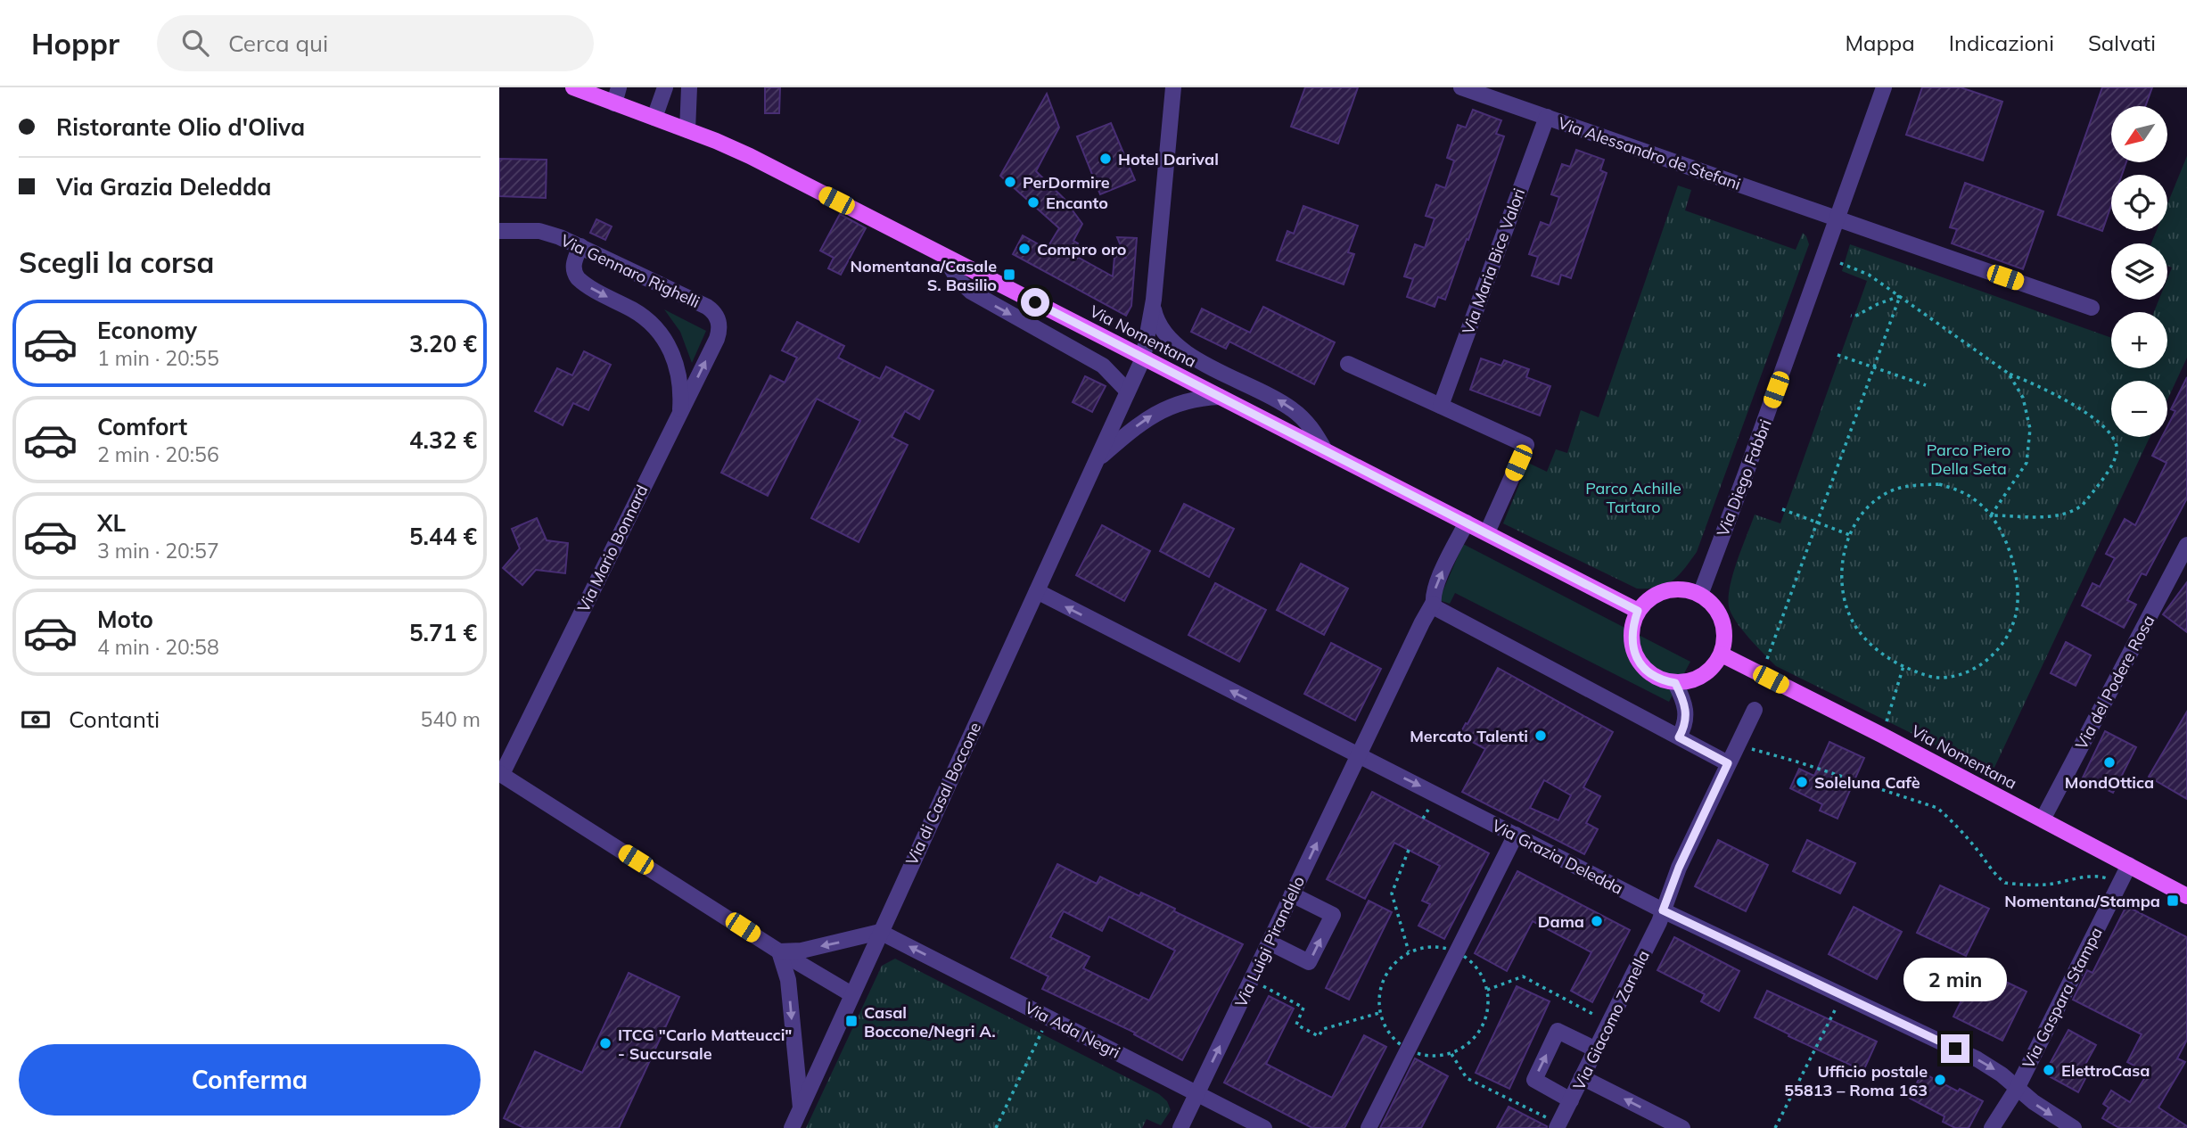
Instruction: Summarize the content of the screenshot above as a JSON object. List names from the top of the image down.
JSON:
{
  "streets": {
    "main road": ["Via Nomentana"],
    "street": [
      "Via Alessandro de Stefani",
      "Via Maria Bice Valori",
      "Via Gennaro Righelli",
      "Via Diego Fabbri",
      "Via Mario Bonnard",
      "Via del Podere Rosa",
      "Via di Casal Boccone",
      "Via Grazia Deledda",
      "Via Luigi Pirandello",
      "Via Gaspara Stampa",
      "Via Giacomo Zanella",
      "Via Ada Negri"
    ]
  },
  "crossings": [
    ["Via Alessandro de Stefani", "Via Maria Bice Valori"],
    ["Via Alessandro de Stefani", "Via Diego Fabbri"],
    ["Via Gennaro Righelli", "Via Mario Bonnard"],
    ["Via Nomentana", "Via Diego Fabbri"],
    ["Via Nomentana", "Via del Podere Rosa"],
    ["Via Nomentana", "Via di Casal Boccone"],
    ["Via Nomentana", "Via Luigi Pirandello"],
    ["Via Nomentana", "Via Gaspara Stampa"],
    ["Via di Casal Boccone", "Via Grazia Deledda"],
    ["Via di Casal Boccone", "Via Ada Negri"],
    ["Via Grazia Deledda", "Via Luigi Pirandello"],
    ["Via Grazia Deledda", "Via Gaspara Stampa"],
    ["Via Grazia Deledda", "Via Giacomo Zanella"],
    ["Via Luigi Pirandello", "Via Ada Negri"]
  ],
  "one_way": ["Via Luigi Pirandello", "Via Ada Negri"],
  "parks": ["Parco Piero Della Seta", "Parco Achille Tartaro"],
  "places": {
    "other": [
      "Hotel Darival",
      "PerDormire",
      "Encanto",
      "Compro oro",
      "Mercato Talenti",
      "MondOttica",
      "Soleluna Cafè",
      "Dama",
      "ITCG \"Carlo Matteucci\" - Succursale",
      "ElettroCasa",
      "Ufficio postale 55813 – Roma 163"
    ],
    "transit": ["Nomentana/Casale S. Basilio", "Nomentana/Stampa", "Casal Boccone/Negri A."]
  },
  "north": "bottom left",
  "page": {
    "header": "Hoppr",
    "search": "Cerca qui",
    "nav": ["Mappa", "Indicazioni", "Salvati"],
    "banner": ["Ristorante Olio d'Oliva", "Via Grazia Deledda"],
    "map_buttons": ["+", "−"],
    "heading": "Scegli la corsa",
    "list": [
      {
        "name": "Economy",
        "note": "1 min · 20:55",
        "value": "3.20 €"
      },
      {
        "name": "Comfort",
        "note": "2 min · 20:56",
        "value": "4.32 €"
      },
      {
        "name": "XL",
        "note": "3 min · 20:57",
        "value": "5.44 €"
      },
      {
        "name": "Moto",
        "note": "4 min · 20:58",
        "value": "5.71 €"
      }
    ],
    "pay": ["Contanti", "540 m"],
    "bubble": "2 min",
    "buttons": "Conferma"
  }
}
